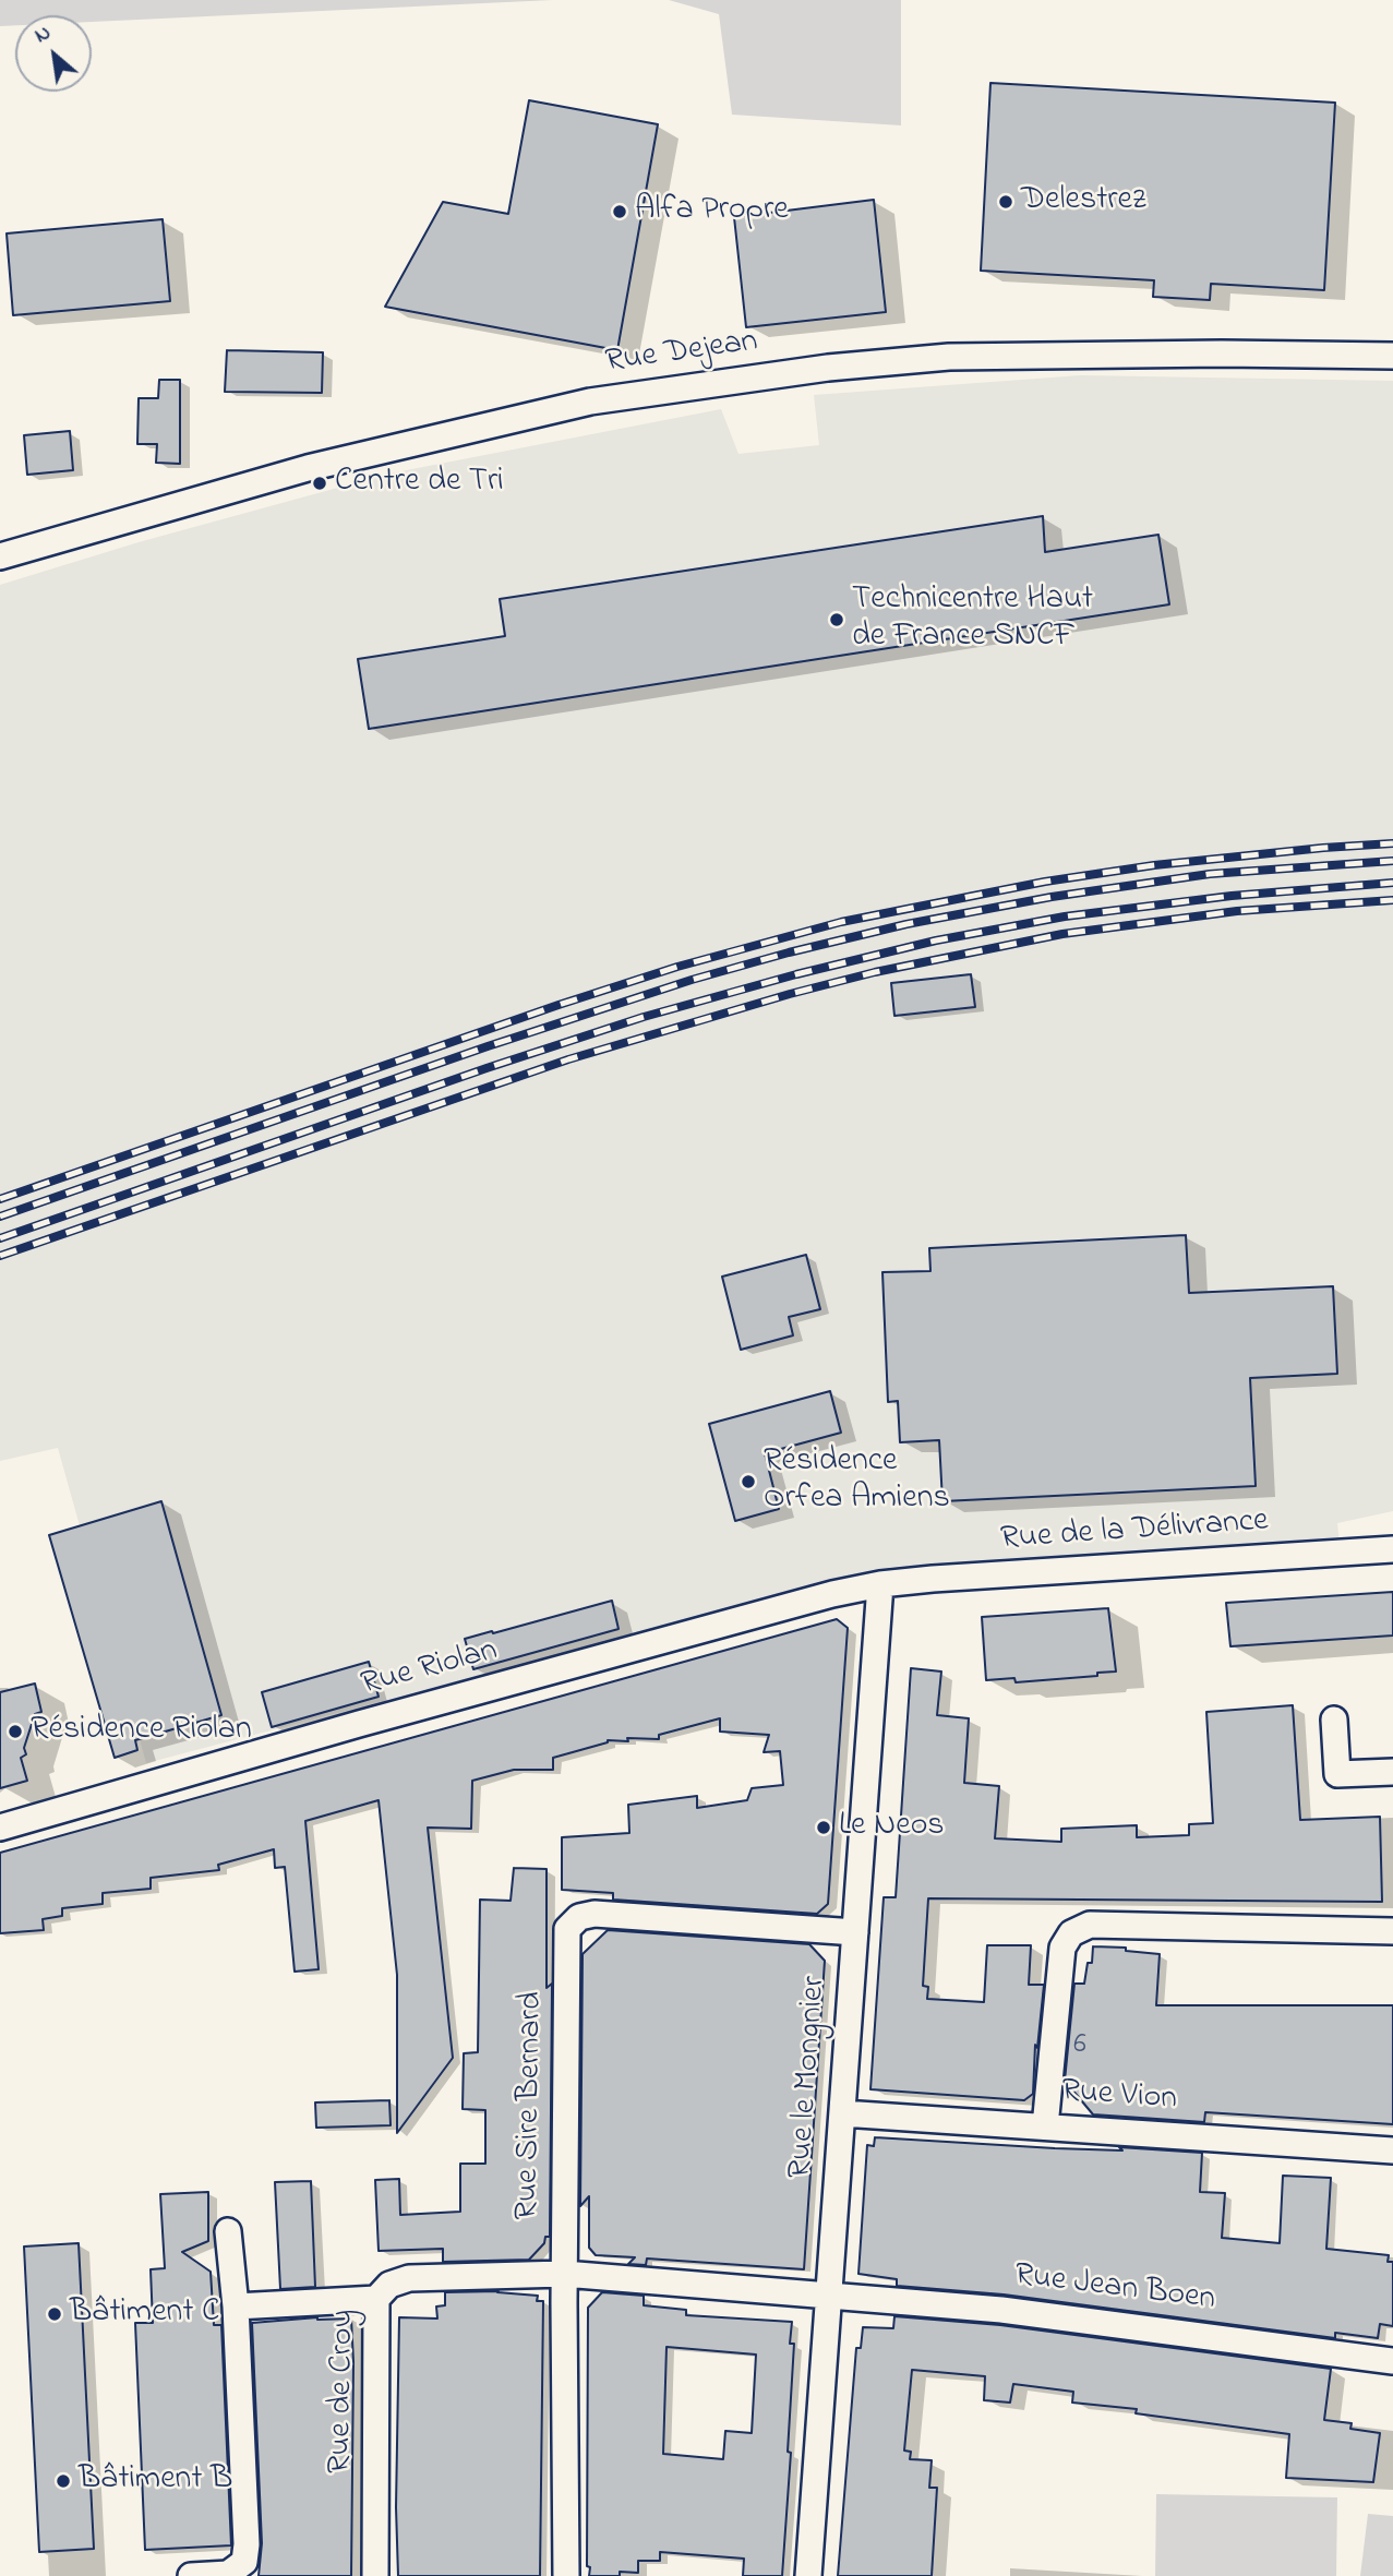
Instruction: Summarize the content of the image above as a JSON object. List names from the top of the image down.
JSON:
{
  "streets": {
    "street": [
      "Rue Dejean",
      "Rue de la Délivrance",
      "Rue Riolan",
      "Rue le Mongnier",
      "Rue Vion",
      "Rue Sire Bernard",
      "Rue Jean Boen",
      "Rue de Croy"
    ]
  },
  "crossings": [
    ["Rue de la Délivrance", "Rue Riolan"],
    ["Rue de la Délivrance", "Rue le Mongnier"],
    ["Rue Riolan", "Rue le Mongnier"],
    ["Rue le Mongnier", "Rue Vion"],
    ["Rue le Mongnier", "Rue Sire Bernard"],
    ["Rue le Mongnier", "Rue Jean Boen"],
    ["Rue le Mongnier", "Rue de Croy"],
    ["Rue Sire Bernard", "Rue de Croy"],
    ["Rue Jean Boen", "Rue de Croy"]
  ],
  "places": [
    "Delestrez",
    "Alfa Propre",
    "Centre de Tri",
    "Technicentre Haut de France SNCF",
    "Résidence Orfea Amiens",
    "Résidence Riolan",
    "Le Neos",
    "Bâtiment C",
    "Bâtiment B"
  ],
  "house_numbers": ["6"],
  "north": "top left"
}
